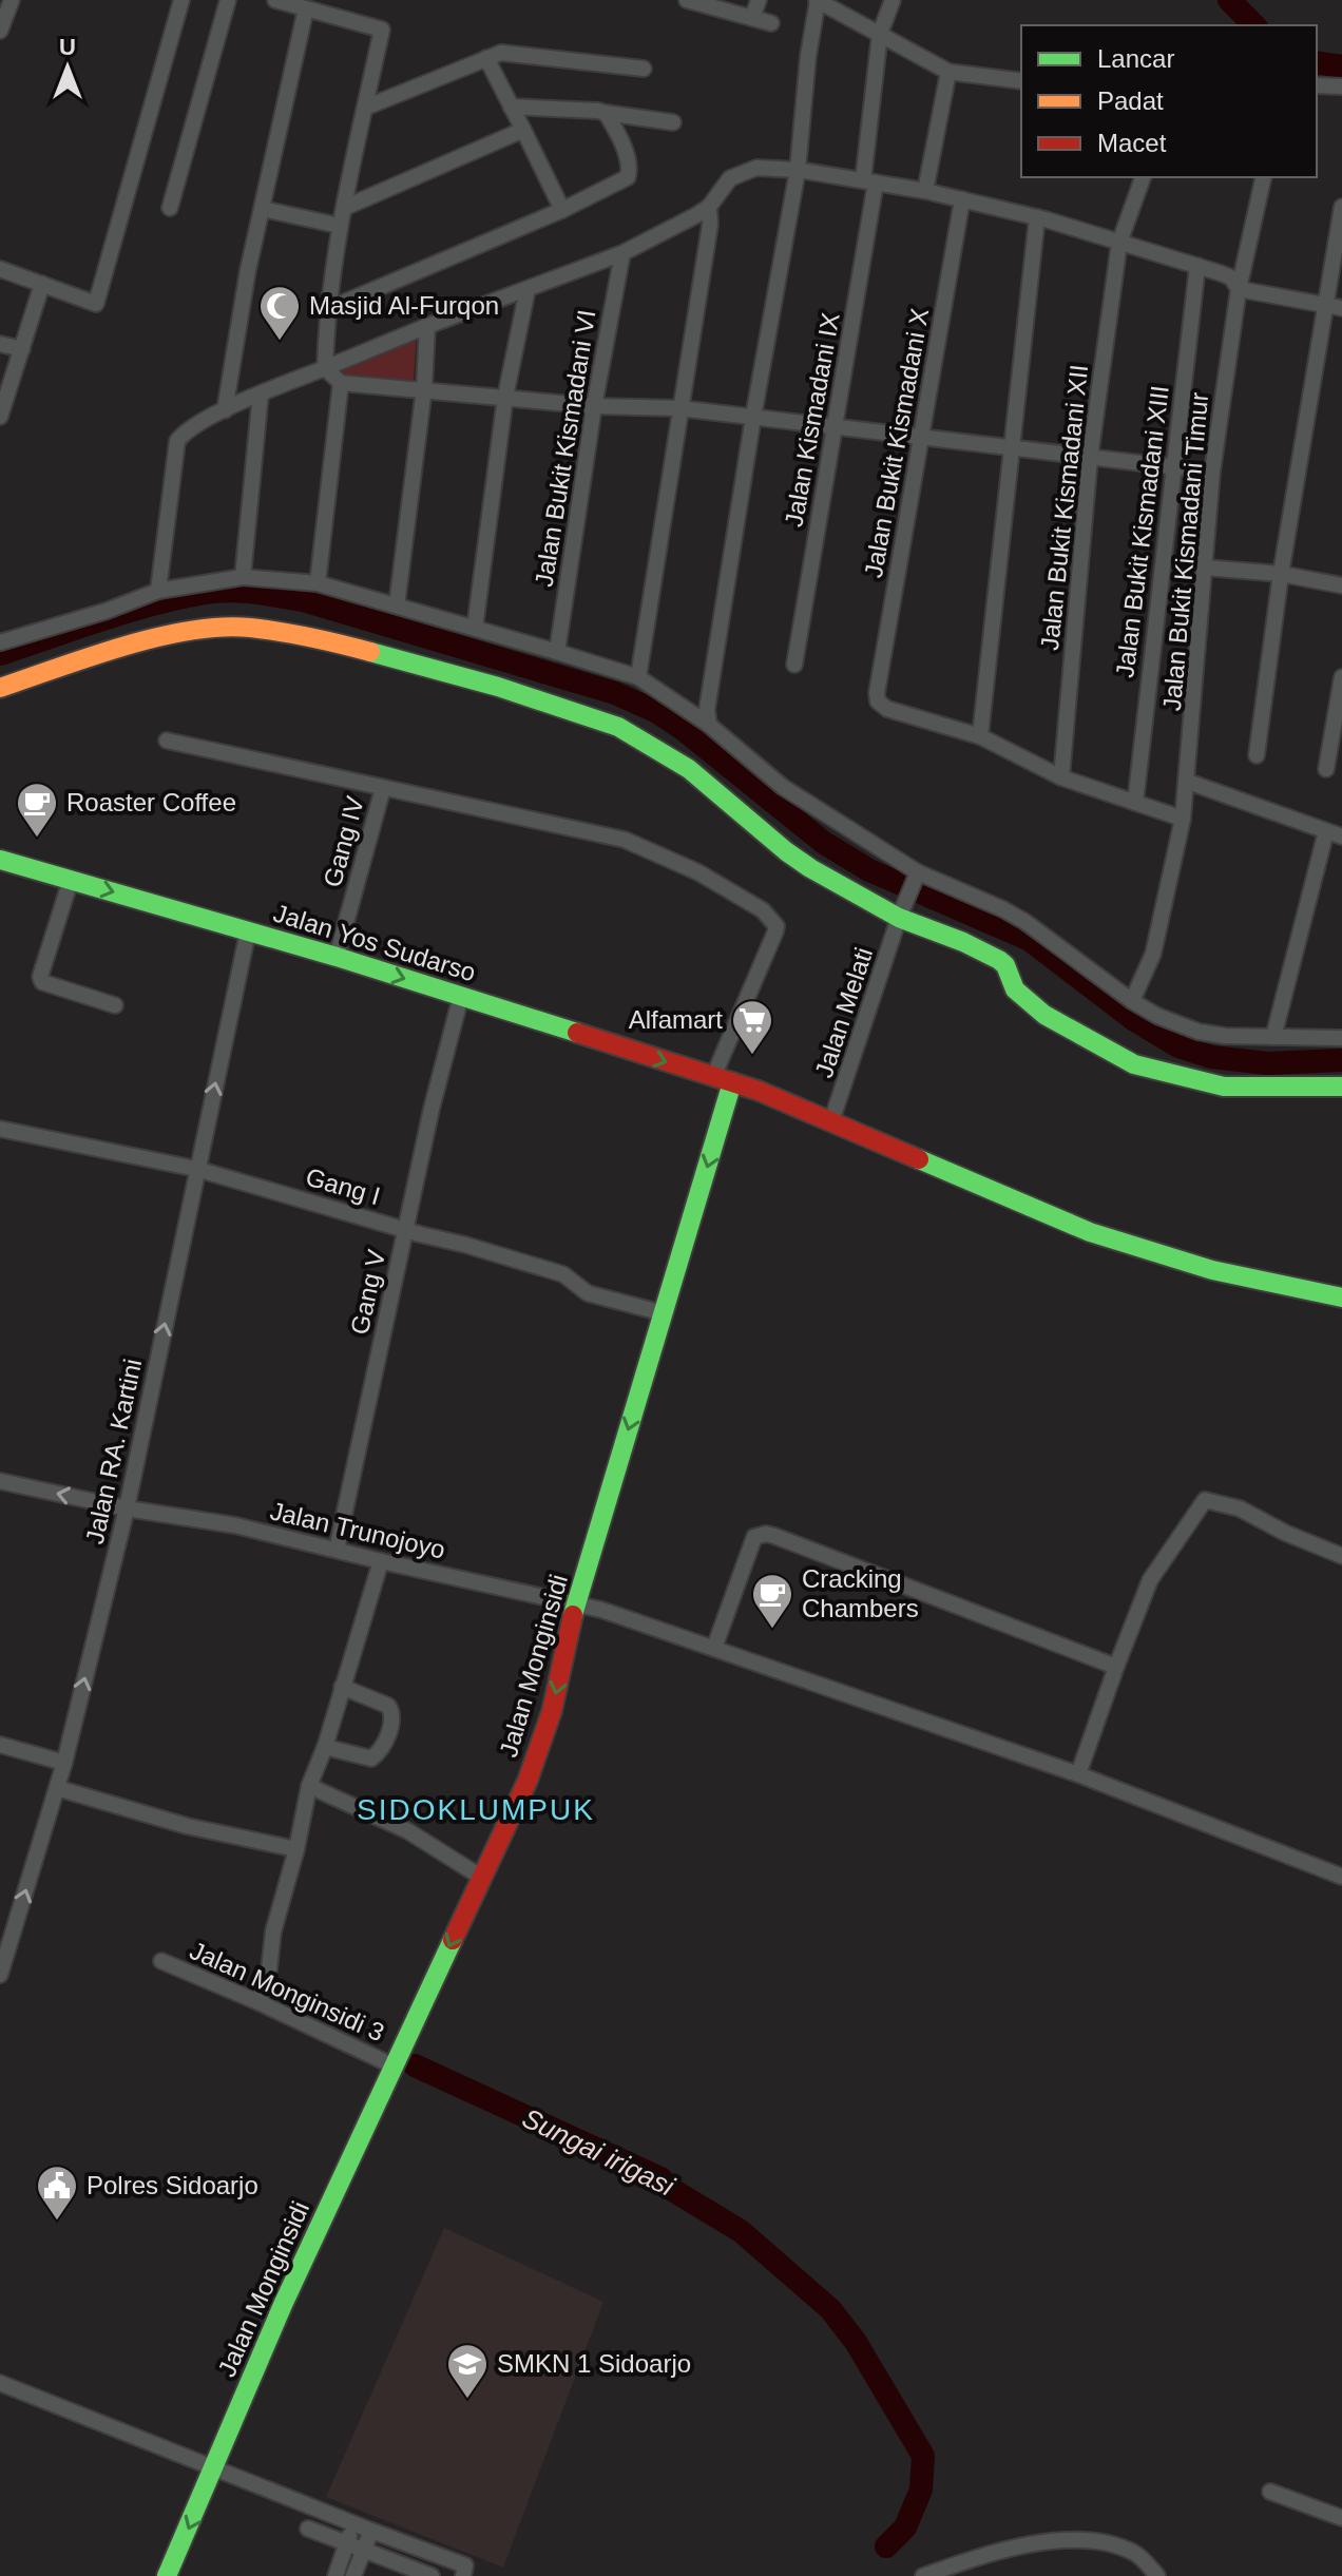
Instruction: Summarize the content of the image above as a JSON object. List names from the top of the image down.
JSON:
{
  "streets": {
    "main road": ["Jalan Yos Sudarso", "Jalan Monginsidi"],
    "street": [
      "Jalan Kismadani IX",
      "Jalan Bukit Kismadani X",
      "Jalan Bukit Kismadani VI",
      "Jalan Bukit Kismadani XII",
      "Jalan Bukit Kismadani XIII",
      "Jalan Bukit Kismadani Timur",
      "Gang IV",
      "Jalan Melati",
      "Gang I",
      "Gang V",
      "Jalan RA. Kartini",
      "Jalan Trunojoyo",
      "Jalan Monginsidi 3"
    ]
  },
  "crossings": [
    ["Gang IV", "Jalan Yos Sudarso"],
    ["Jalan Yos Sudarso", "Jalan Melati"],
    ["Jalan Yos Sudarso", "Gang V"],
    ["Jalan Yos Sudarso", "Jalan RA. Kartini"],
    ["Jalan Yos Sudarso", "Jalan Monginsidi"],
    ["Gang I", "Gang V"],
    ["Gang I", "Jalan RA. Kartini"],
    ["Gang I", "Jalan Monginsidi"],
    ["Gang V", "Jalan Trunojoyo"],
    ["Jalan RA. Kartini", "Jalan Trunojoyo"],
    ["Jalan Trunojoyo", "Jalan Monginsidi"],
    ["Jalan Monginsidi", "Jalan Monginsidi 3"]
  ],
  "one_way": ["Jalan Yos Sudarso", "Jalan RA. Kartini", "Jalan Monginsidi"],
  "districts": ["SIDOKLUMPUK"],
  "water": ["Sungai irigasi"],
  "places": {
    "mosque": ["Masjid Al-Furqon"],
    "cafe": ["Roaster Coffee", "Cracking Chambers"],
    "supermarket": ["Alfamart"],
    "public building": ["Polres Sidoarjo"],
    "school or university": ["SMKN 1 Sidoarjo"]
  },
  "legend": ["Lancar", "Padat", "Macet"],
  "north": "top"
}
